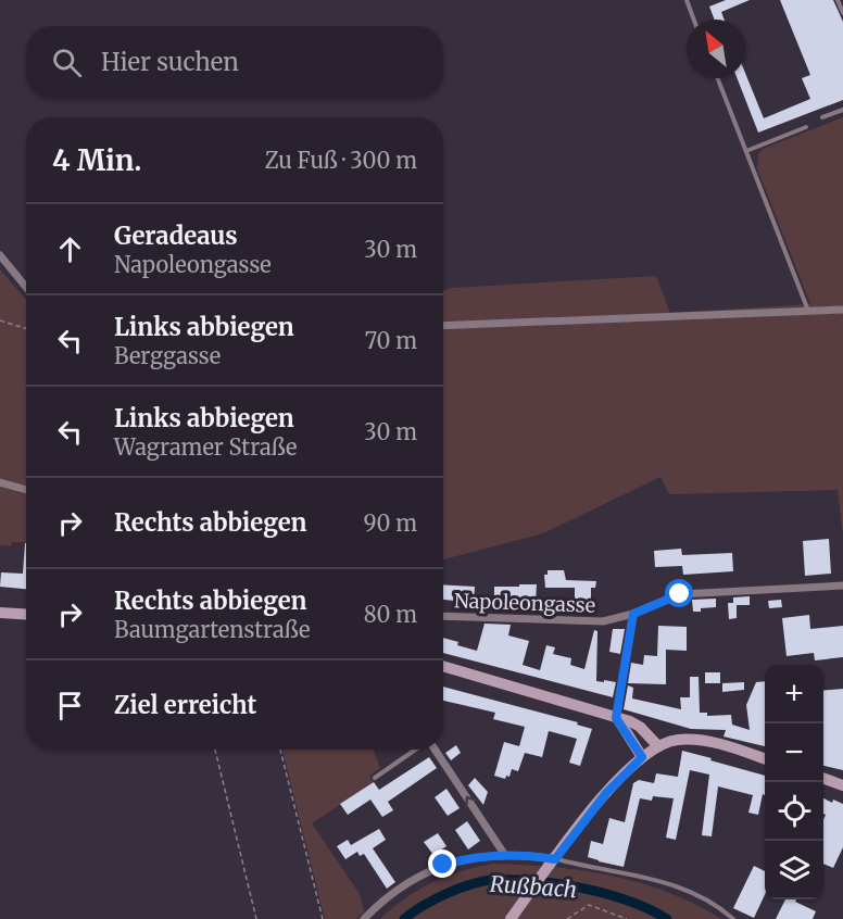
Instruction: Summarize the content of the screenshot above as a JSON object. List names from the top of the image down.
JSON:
{
  "streets": {
    "street": ["Napoleongasse"]
  },
  "water": ["Rußbach"],
  "north": "top left",
  "page": {
    "search": "Hier suchen",
    "heading": ["4 Min.", "Zu Fuß · 300 m"],
    "list": [
      ["Geradeaus", "Napoleongasse", "30 m"],
      ["Links abbiegen", "Berggasse", "70 m"],
      ["Links abbiegen", "Wagramer Straße", "30 m"],
      ["Rechts abbiegen", "90 m"],
      ["Rechts abbiegen", "Baumgartenstraße", "80 m"],
      "Ziel erreicht"
    ],
    "map_buttons": ["+", "−"]
  }
}
